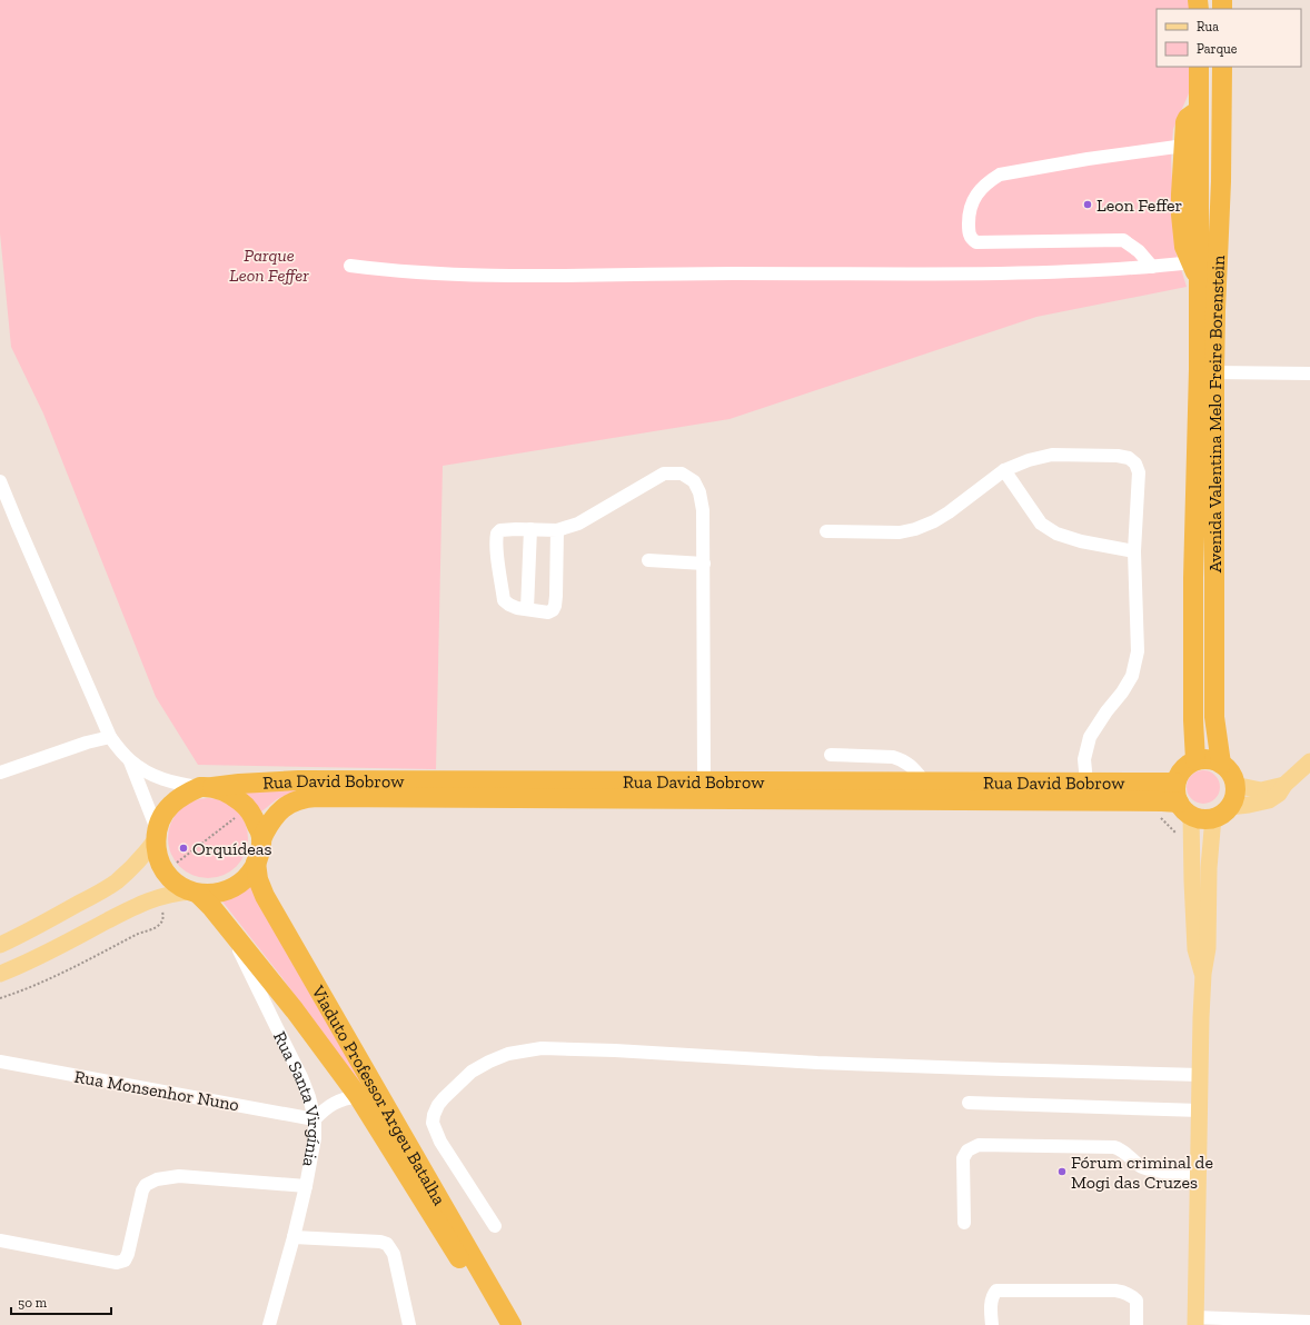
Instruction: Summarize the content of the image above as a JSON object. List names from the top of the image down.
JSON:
{
  "streets": {
    "highway": [
      "Avenida Valentina Melo Freire Borenstein",
      "Rua David Bobrow",
      "Viaduto Professor Argeu Batalha",
      "Rua Santa Virgínia"
    ],
    "street": ["Rua Monsenhor Nuno"]
  },
  "crossings": [
    ["Avenida Valentina Melo Freire Borenstein", "Rua David Bobrow"],
    ["Rua David Bobrow", "Viaduto Professor Argeu Batalha"],
    ["Rua David Bobrow", "Rua Santa Virgínia"],
    ["Rua Monsenhor Nuno", "Rua Santa Virgínia"],
    ["Viaduto Professor Argeu Batalha", "Rua Santa Virgínia"]
  ],
  "parks": ["Parque Leon Feffer"],
  "places": ["Leon Feffer", "Orquídeas", "Fórum criminal de Mogi das Cruzes"],
  "legend": ["Rua", "Parque"],
  "scale_bar": "50 m"
}
